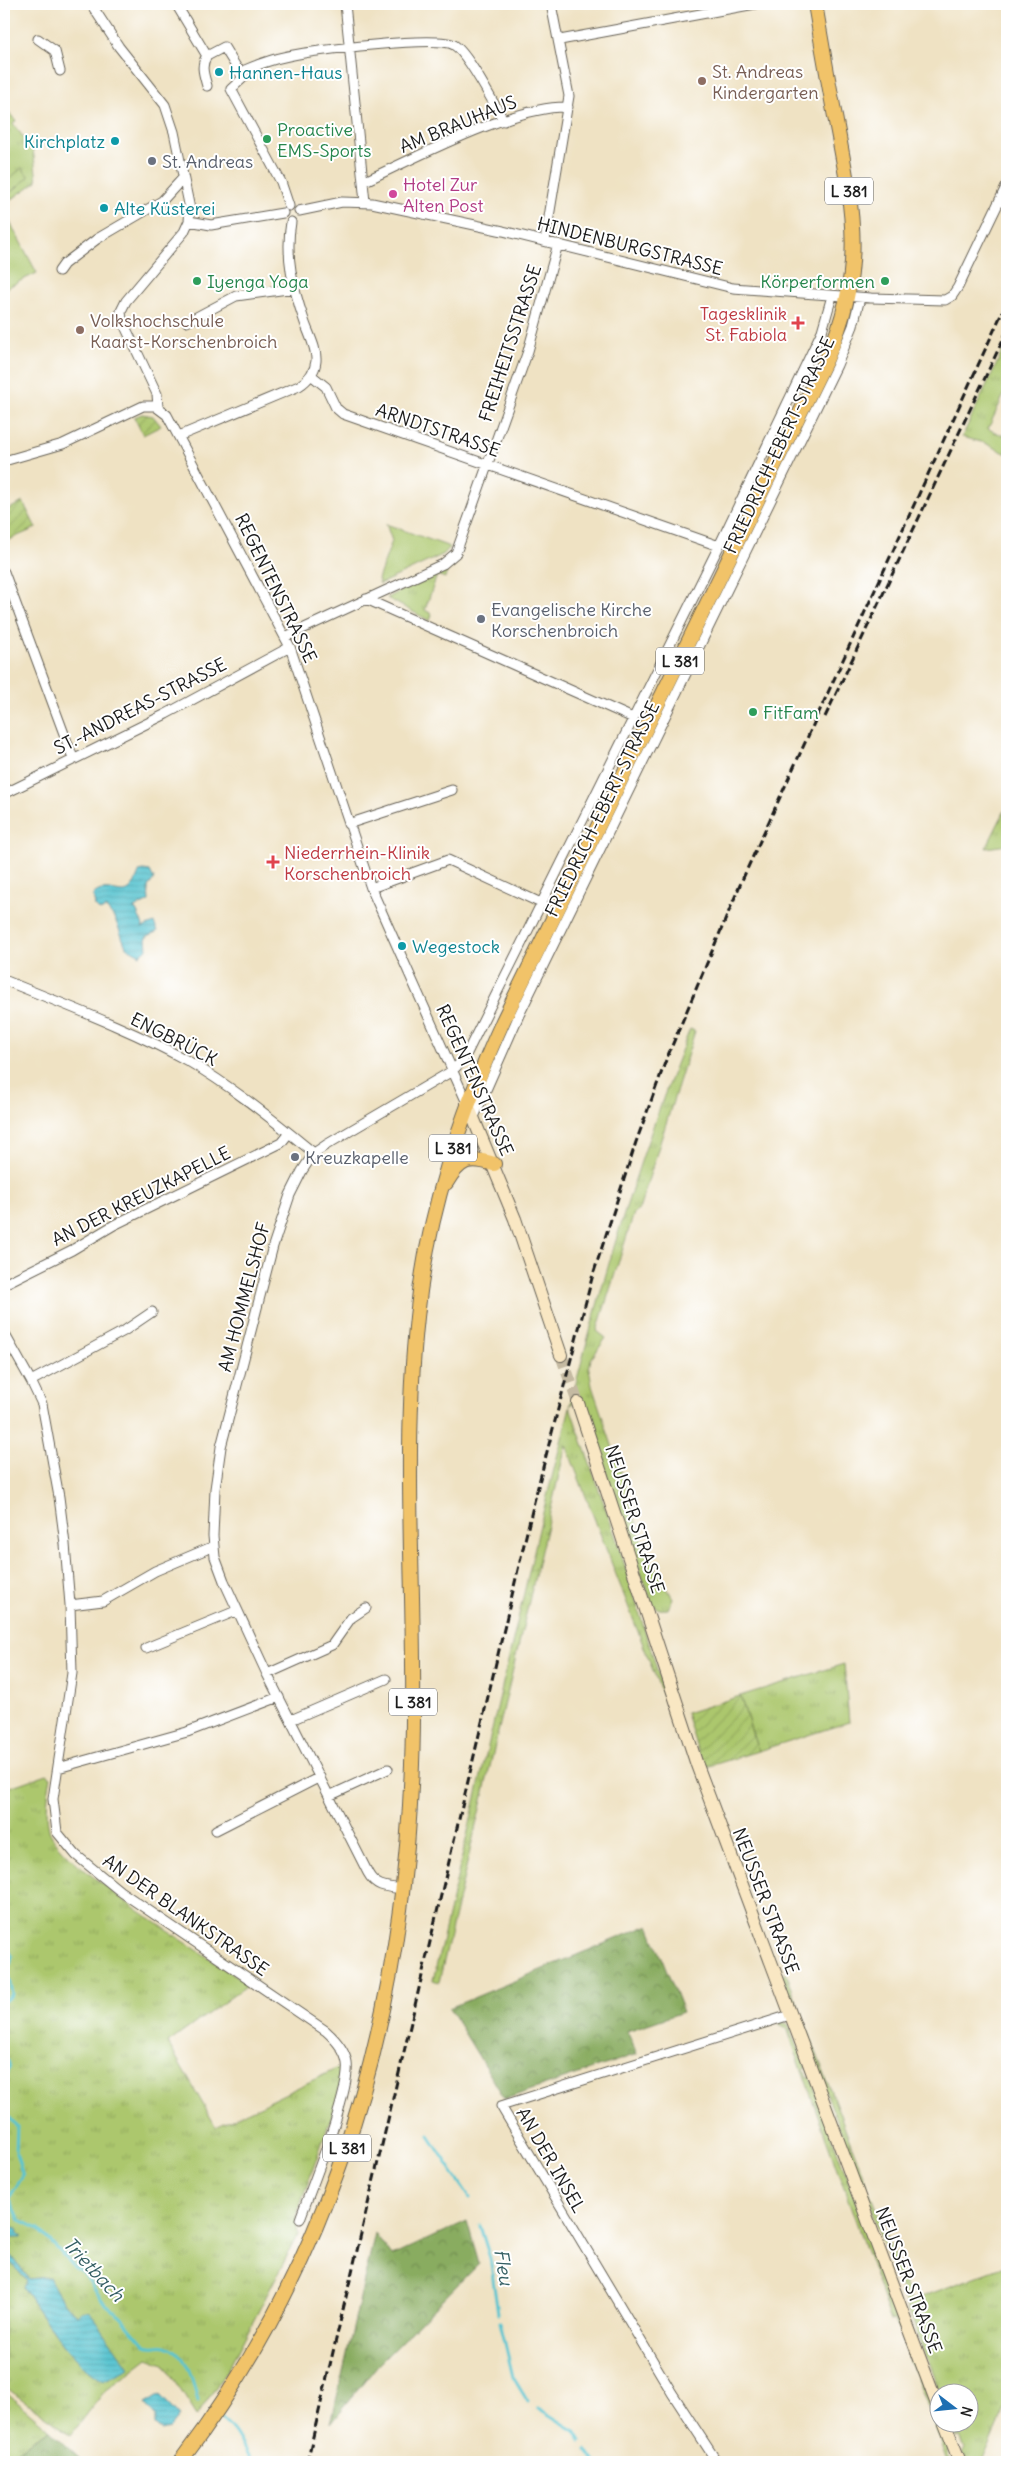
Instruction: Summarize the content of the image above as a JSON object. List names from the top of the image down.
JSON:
{
  "streets": {
    "main road": ["L 381"],
    "street": [
      "AM BRAUHAUS",
      "HINDENBURGSTRASSE",
      "FREIHEITSSTRASSE",
      "ARNDTSTRASSE",
      "FRIEDRICH-EBERT-STRASSE",
      "REGENTENSTRASSE",
      "ST.-ANDREAS-STRASSE",
      "ENGBRÜCK",
      "AN DER KREUZKAPELLE",
      "AM HOMMELSHOF",
      "NEUSSER STRASSE",
      "AN DER BLANKSTRASSE",
      "AN DER INSEL"
    ]
  },
  "crossings": [
    ["L 381", "HINDENBURGSTRASSE"],
    ["L 381", "FRIEDRICH-EBERT-STRASSE"],
    ["L 381", "REGENTENSTRASSE"],
    ["L 381", "AM HOMMELSHOF"],
    ["HINDENBURGSTRASSE", "FREIHEITSSTRASSE"],
    ["HINDENBURGSTRASSE", "FRIEDRICH-EBERT-STRASSE"],
    ["FREIHEITSSTRASSE", "ARNDTSTRASSE"],
    ["FREIHEITSSTRASSE", "REGENTENSTRASSE"],
    ["ARNDTSTRASSE", "FRIEDRICH-EBERT-STRASSE"],
    ["FRIEDRICH-EBERT-STRASSE", "REGENTENSTRASSE"],
    ["FRIEDRICH-EBERT-STRASSE", "AM HOMMELSHOF"],
    ["REGENTENSTRASSE", "ST.-ANDREAS-STRASSE"],
    ["REGENTENSTRASSE", "AM HOMMELSHOF"],
    ["ENGBRÜCK", "AN DER KREUZKAPELLE"],
    ["ENGBRÜCK", "AM HOMMELSHOF"],
    ["NEUSSER STRASSE", "AN DER INSEL"]
  ],
  "water": ["Fleu", "Trietbach"],
  "places": {
    "other": [
      "Hannen-Haus",
      "St. Andreas Kindergarten",
      "Proactive EMS-Sports",
      "Kirchplatz",
      "St. Andreas",
      "Hotel Zur Alten Post",
      "Alte Küsterei",
      "Iyenga Yoga",
      "Körperformen",
      "Volkshochschule Kaarst-Korschenbroich",
      "Evangelische Kirche Korschenbroich",
      "FitFam",
      "Wegestock",
      "Kreuzkapelle"
    ],
    "health": ["Tagesklinik St. Fabiola", "Niederrhein-Klinik Korschenbroich"]
  },
  "north": "right"
}
